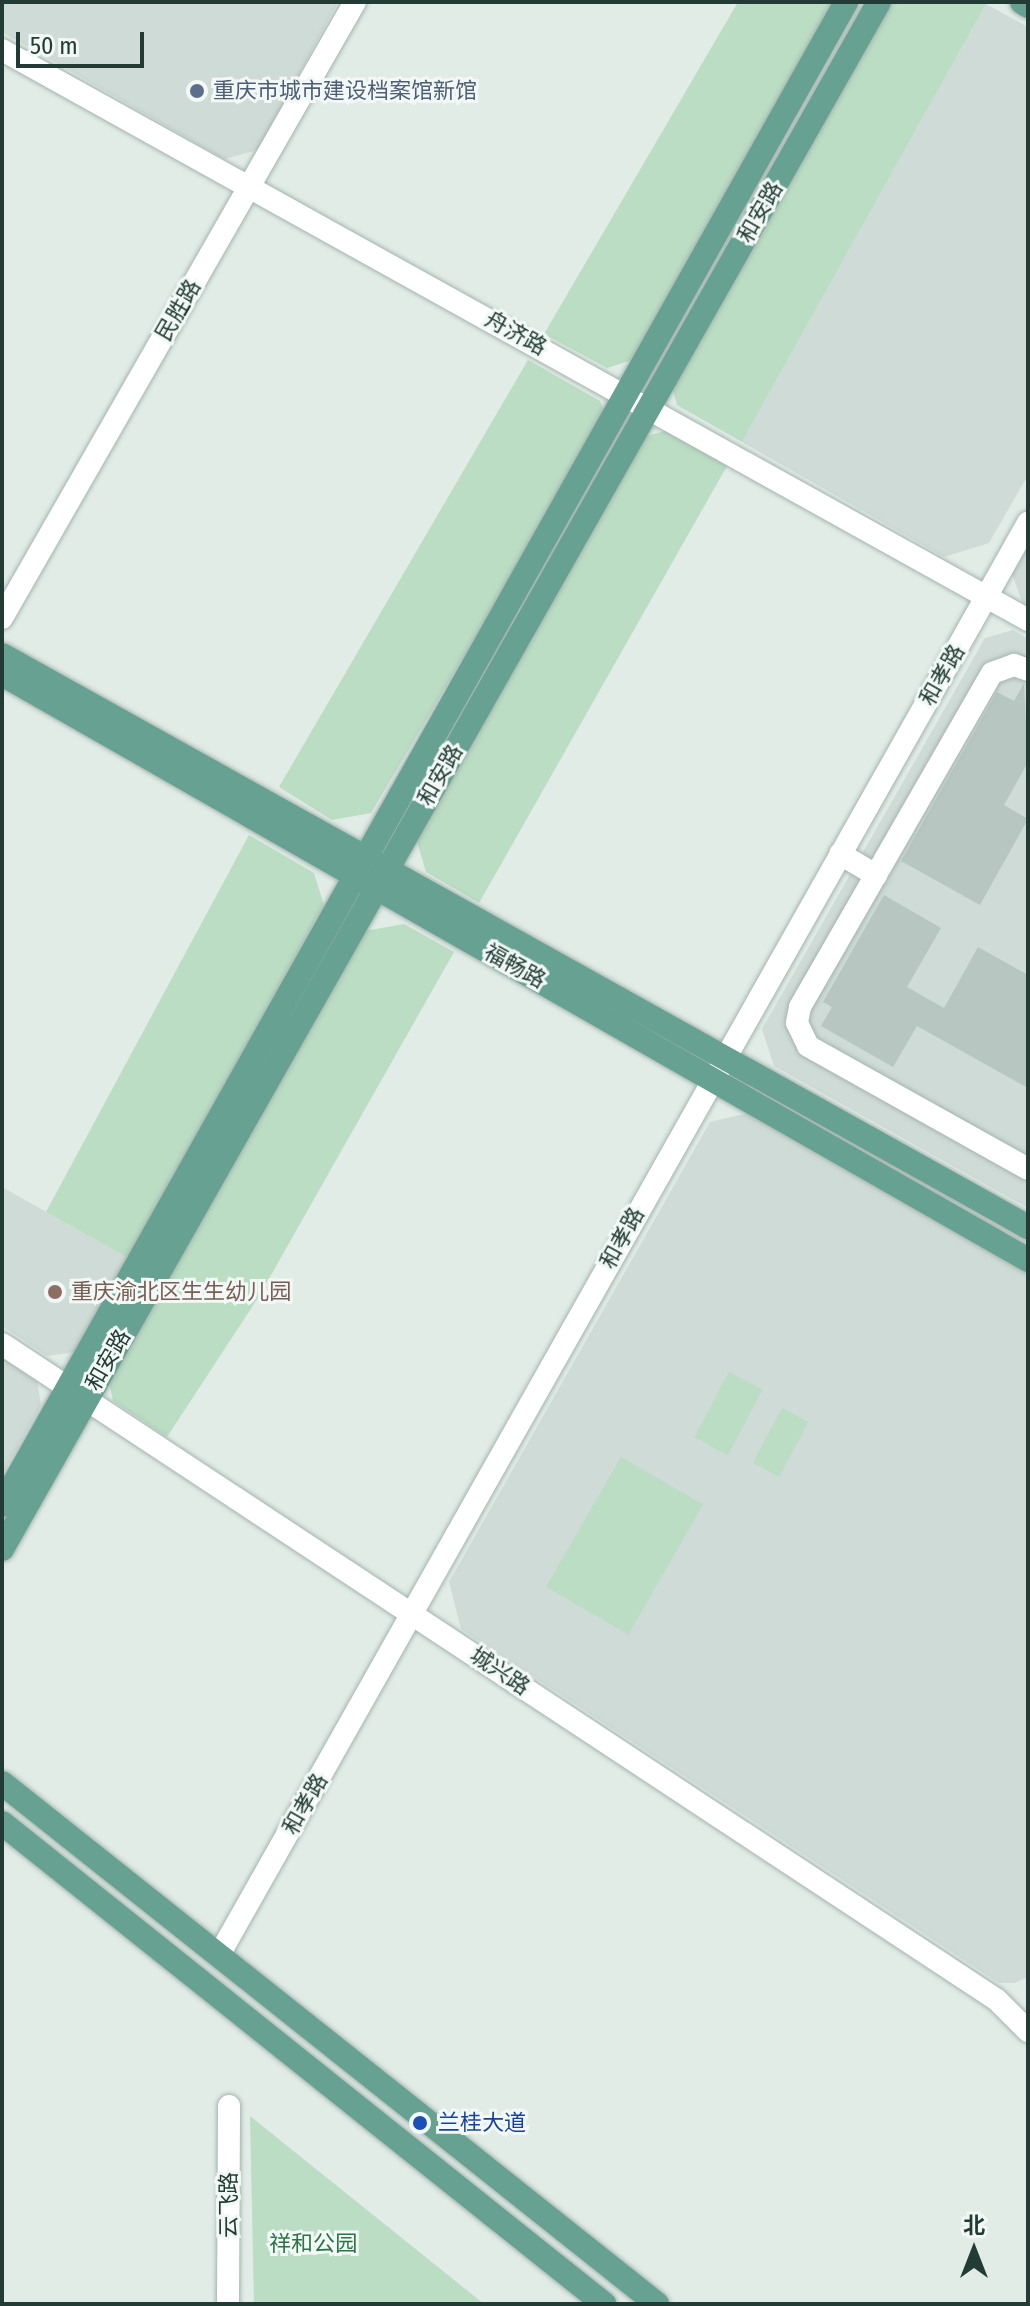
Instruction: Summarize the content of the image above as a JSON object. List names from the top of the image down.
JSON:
{
  "streets": {
    "main road": ["和安路", "福畅路"],
    "street": [
      "民胜路",
      "舟济路",
      "和孝路",
      "城兴路",
      "云飞路"
    ]
  },
  "crossings": [
    ["和安路", "舟济路"],
    ["和安路", "福畅路"],
    ["和安路", "城兴路"],
    ["民胜路", "舟济路"],
    ["舟济路", "和孝路"],
    ["和孝路", "福畅路"],
    ["和孝路", "城兴路"]
  ],
  "parks": ["祥和公园"],
  "places": ["重庆市城市建设档案馆新馆", "重庆渝北区生生幼儿园", "兰桂大道"],
  "scale_bar": "50 m",
  "north": "top"
}
